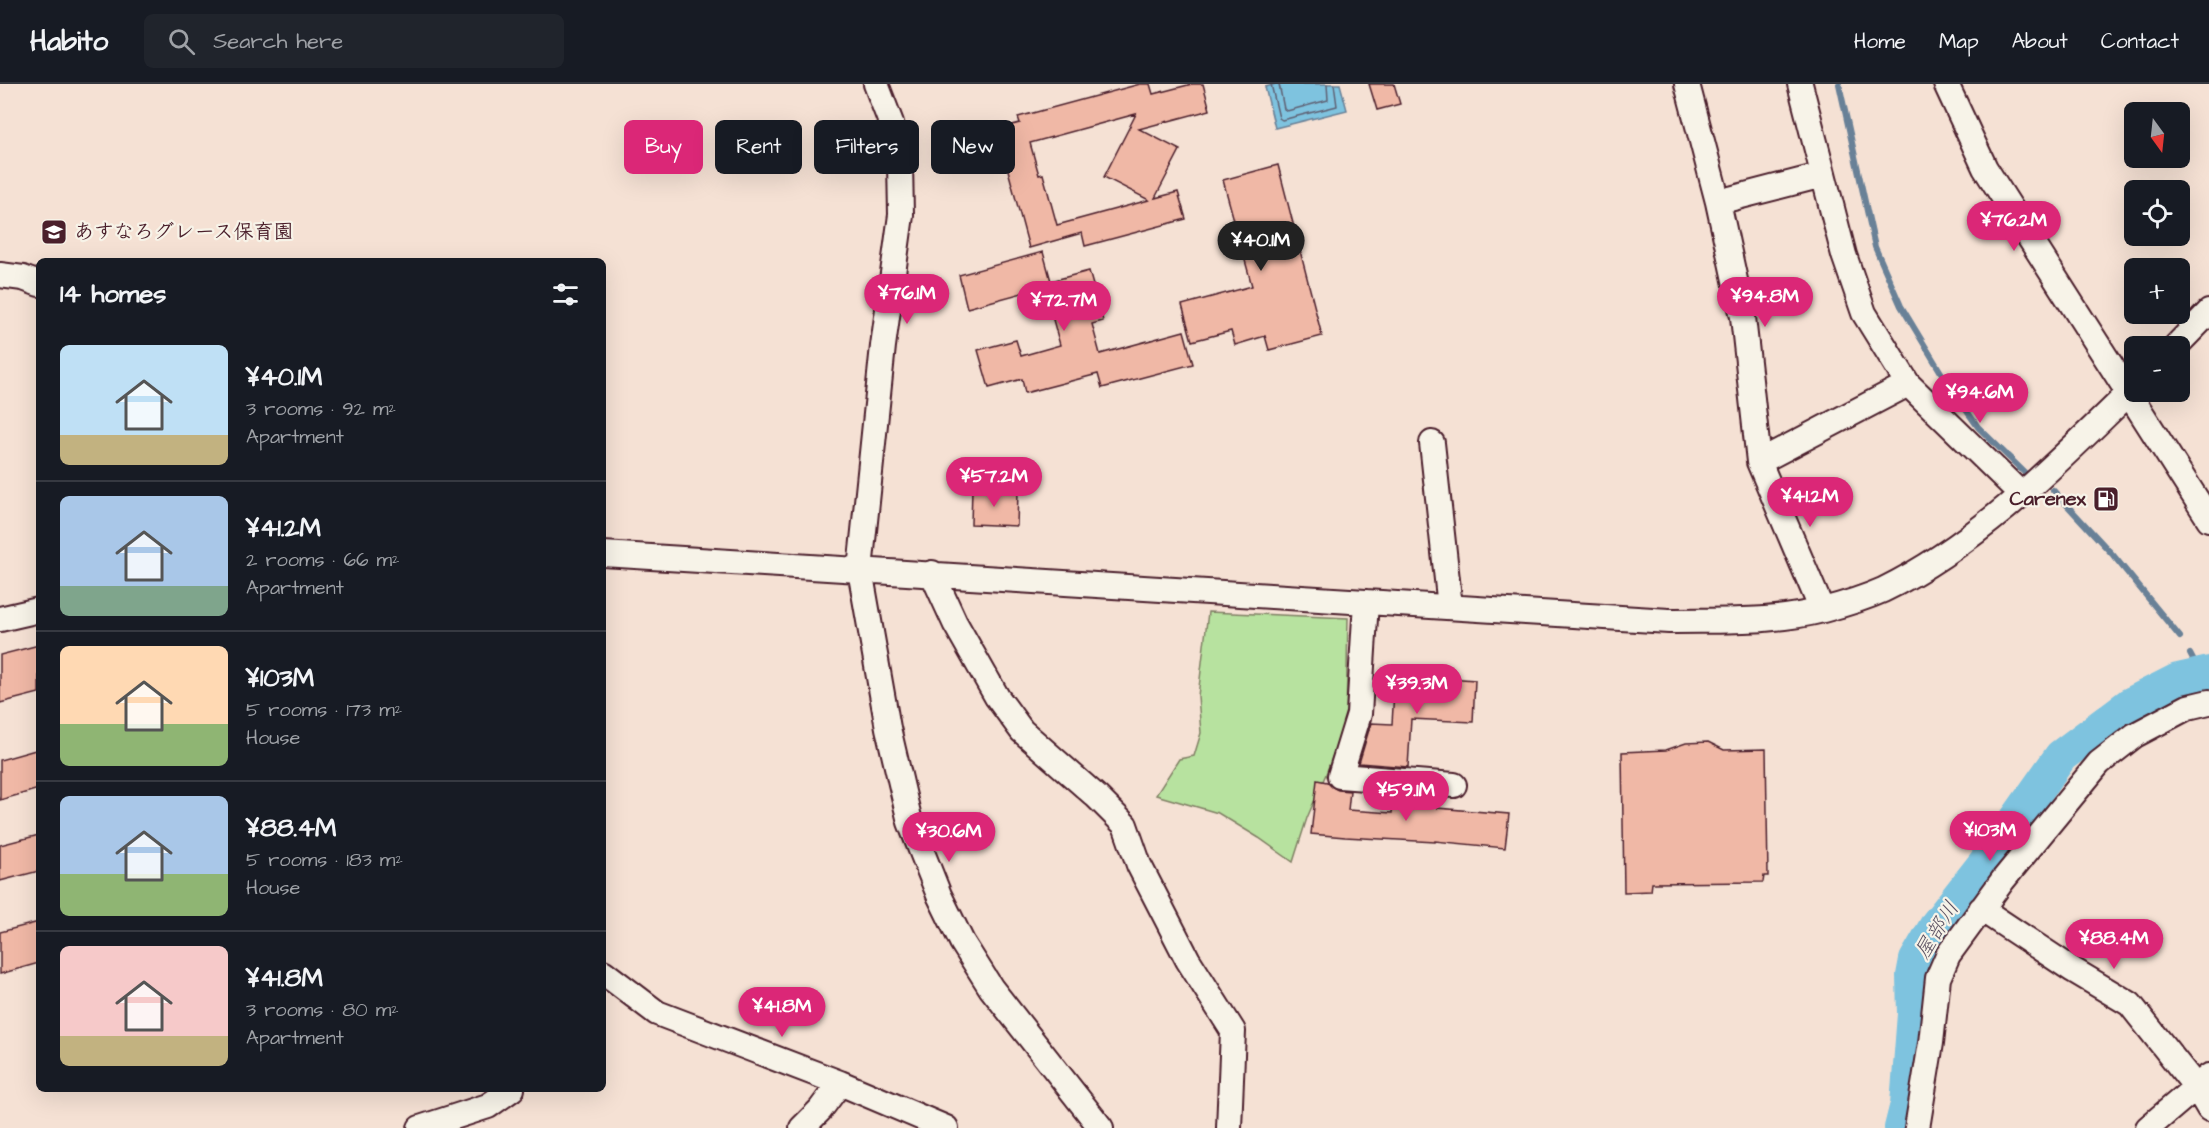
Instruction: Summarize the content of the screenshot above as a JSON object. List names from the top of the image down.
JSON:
{
  "water": ["屋部川"],
  "places": {
    "school or university": ["あすなろグレース保育園"],
    "fuel station": ["Carenex"]
  },
  "north": "bottom",
  "page": {
    "header": "Habito",
    "search": "Search here",
    "nav": [
      "Home",
      "Map",
      "About",
      "Contact"
    ],
    "map_buttons": ["+", "−"],
    "chip": [
      "Buy",
      "Rent",
      "Filters",
      "New"
    ],
    "price": [
      "¥76.2M",
      "¥40.1M",
      "¥76.1M",
      "¥94.8M",
      "¥72.7M",
      "¥94.6M",
      "¥57.2M",
      "¥41.2M",
      "¥39.3M",
      "¥59.1M",
      "¥103M",
      "¥30.6M",
      "¥88.4M",
      "¥41.8M"
    ],
    "heading": "14 homes",
    "list": [
      {
        "name": "¥40.1M",
        "note": "3 rooms · 92 m² · Apartment"
      },
      {
        "name": "¥41.2M",
        "note": "2 rooms · 66 m² · Apartment"
      },
      {
        "name": "¥103M",
        "note": "5 rooms · 173 m² · House"
      },
      {
        "name": "¥88.4M",
        "note": "5 rooms · 183 m² · House"
      },
      {
        "name": "¥41.8M",
        "note": "3 rooms · 80 m² · Apartment"
      }
    ]
  }
}
